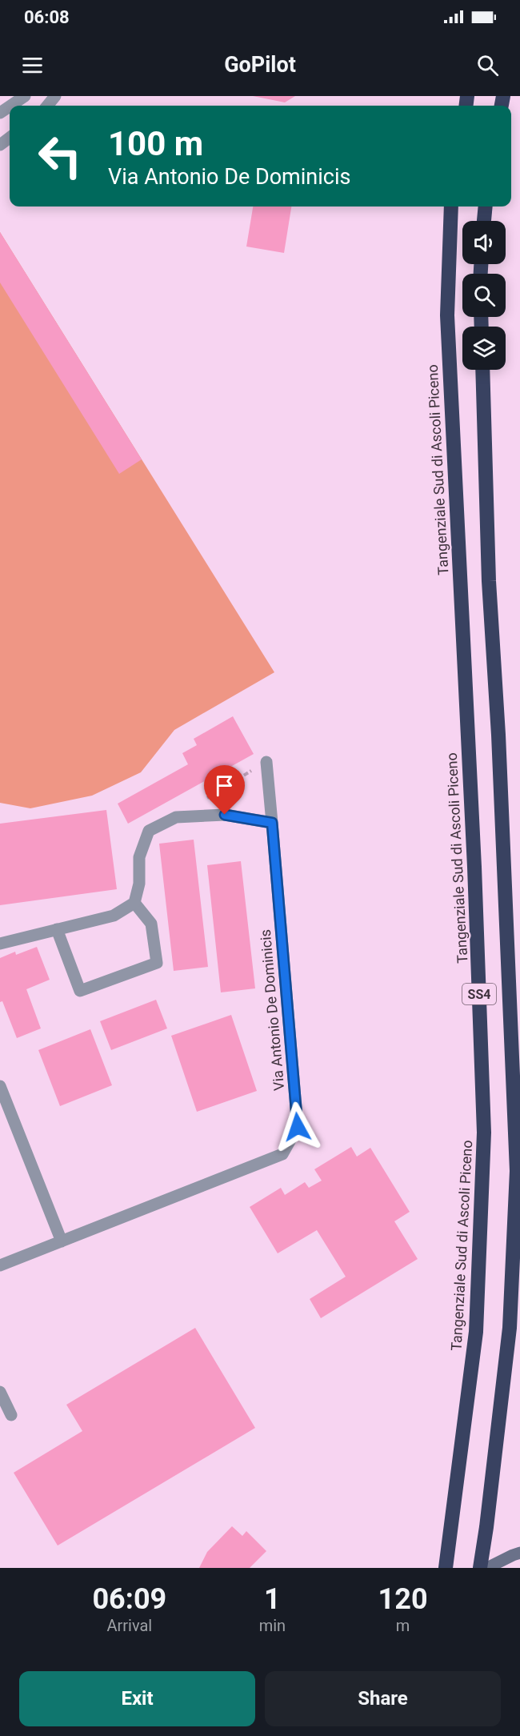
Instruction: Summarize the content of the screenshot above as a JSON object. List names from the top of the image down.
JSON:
{
  "streets": {
    "highway": ["Tangenziale Sud di Ascoli Piceno", "SS4"],
    "street": ["Via Antonio De Dominicis"]
  },
  "page": {
    "status": "06:08",
    "header": "GoPilot",
    "turn": ["100 m", "Via Antonio De Dominicis"],
    "eta": [
      "06:09",
      "Arrival",
      "1",
      "min",
      "120",
      "m"
    ],
    "buttons": ["Exit", "Share"]
  }
}
